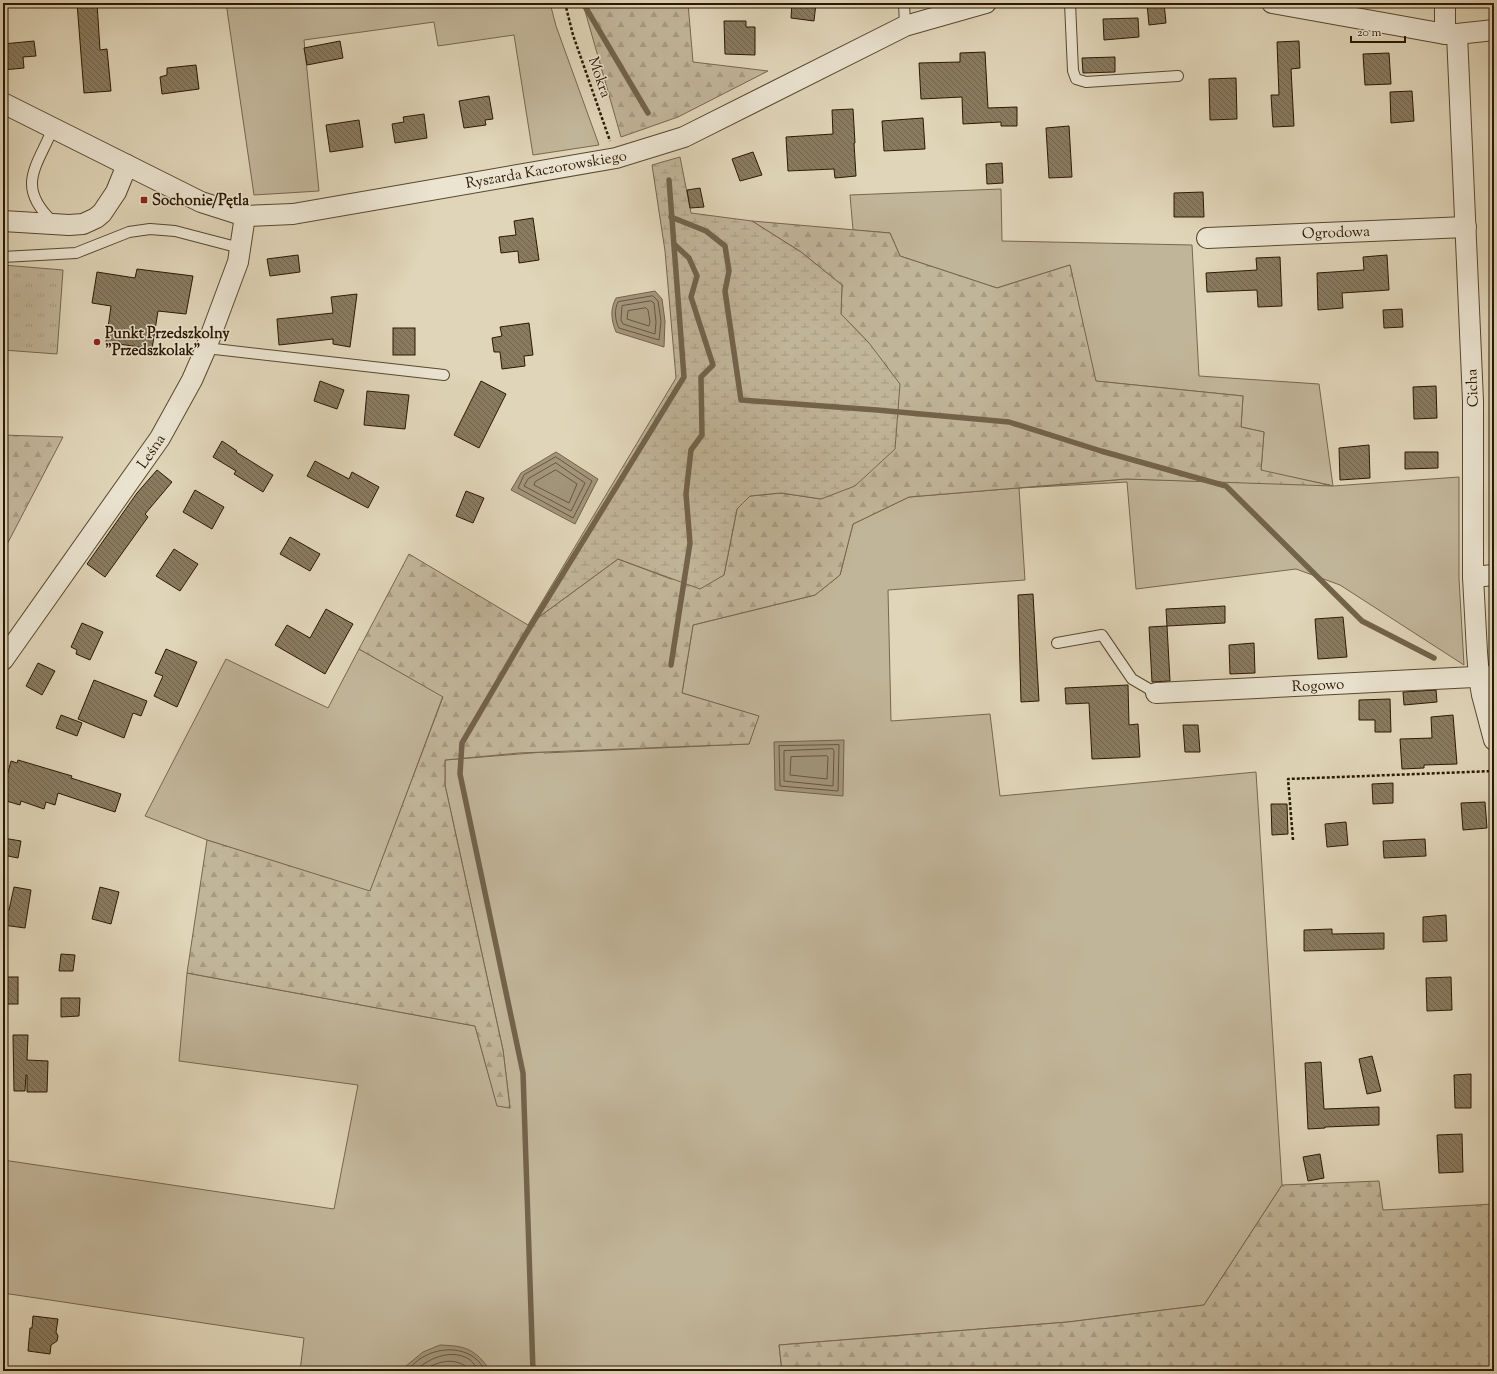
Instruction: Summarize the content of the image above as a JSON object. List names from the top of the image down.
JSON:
{
  "streets": {
    "street": [
      "Ryszarda Kaczorowskiego",
      "Ogrodowa",
      "Cicha",
      "Leśna",
      "Rogowo"
    ],
    "path": ["Mokra"]
  },
  "crossings": [
    ["Mokra", "Ryszarda Kaczorowskiego"],
    ["Ryszarda Kaczorowskiego", "Leśna"],
    ["Ogrodowa", "Cicha"],
    ["Cicha", "Rogowo"]
  ],
  "places": {
    "transit": ["Sochonie/Pętla"],
    "other": ["Punkt Przedszkolny \"Przedszkolak\""]
  },
  "scale_bar": "20 m"
}
